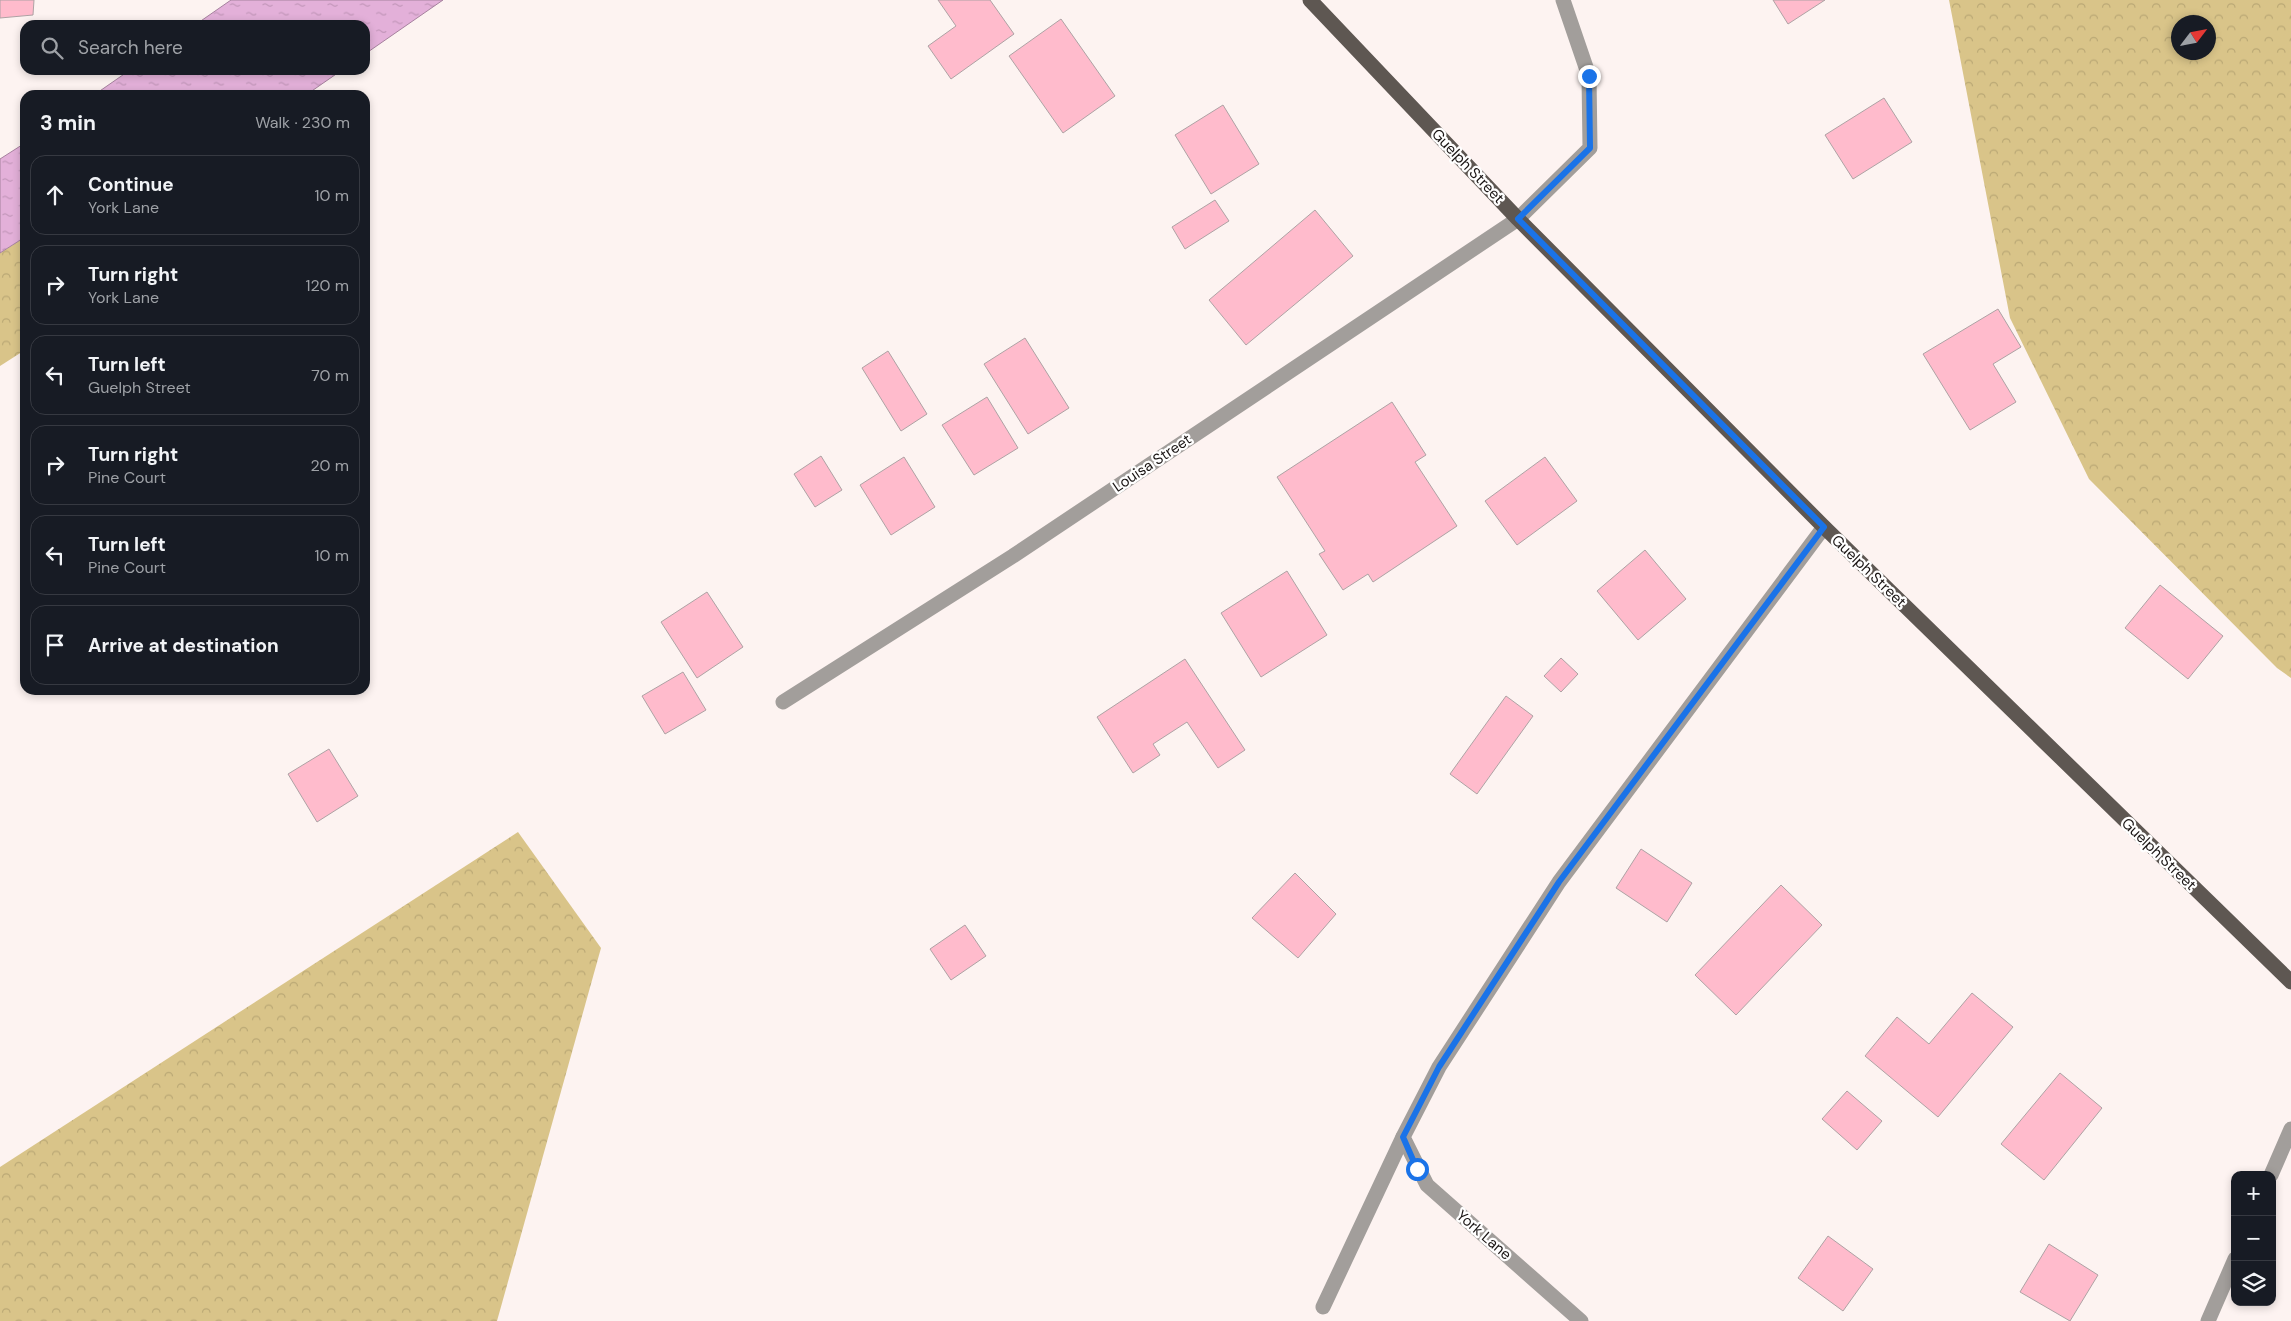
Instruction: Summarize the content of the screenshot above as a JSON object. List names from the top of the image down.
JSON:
{
  "streets": {
    "main road": ["Guelph Street"],
    "street": ["Louisa Street", "York Lane"]
  },
  "crossings": [
    ["Guelph Street", "Louisa Street"]
  ],
  "north": "top right",
  "page": {
    "search": "Search here",
    "heading": ["3 min", "Walk · 230 m"],
    "list": [
      ["Continue", "York Lane", "10 m"],
      ["Turn right", "York Lane", "120 m"],
      ["Turn left", "Guelph Street", "70 m"],
      ["Turn right", "Pine Court", "20 m"],
      ["Turn left", "Pine Court", "10 m"],
      "Arrive at destination"
    ],
    "map_buttons": ["+", "−"]
  }
}
